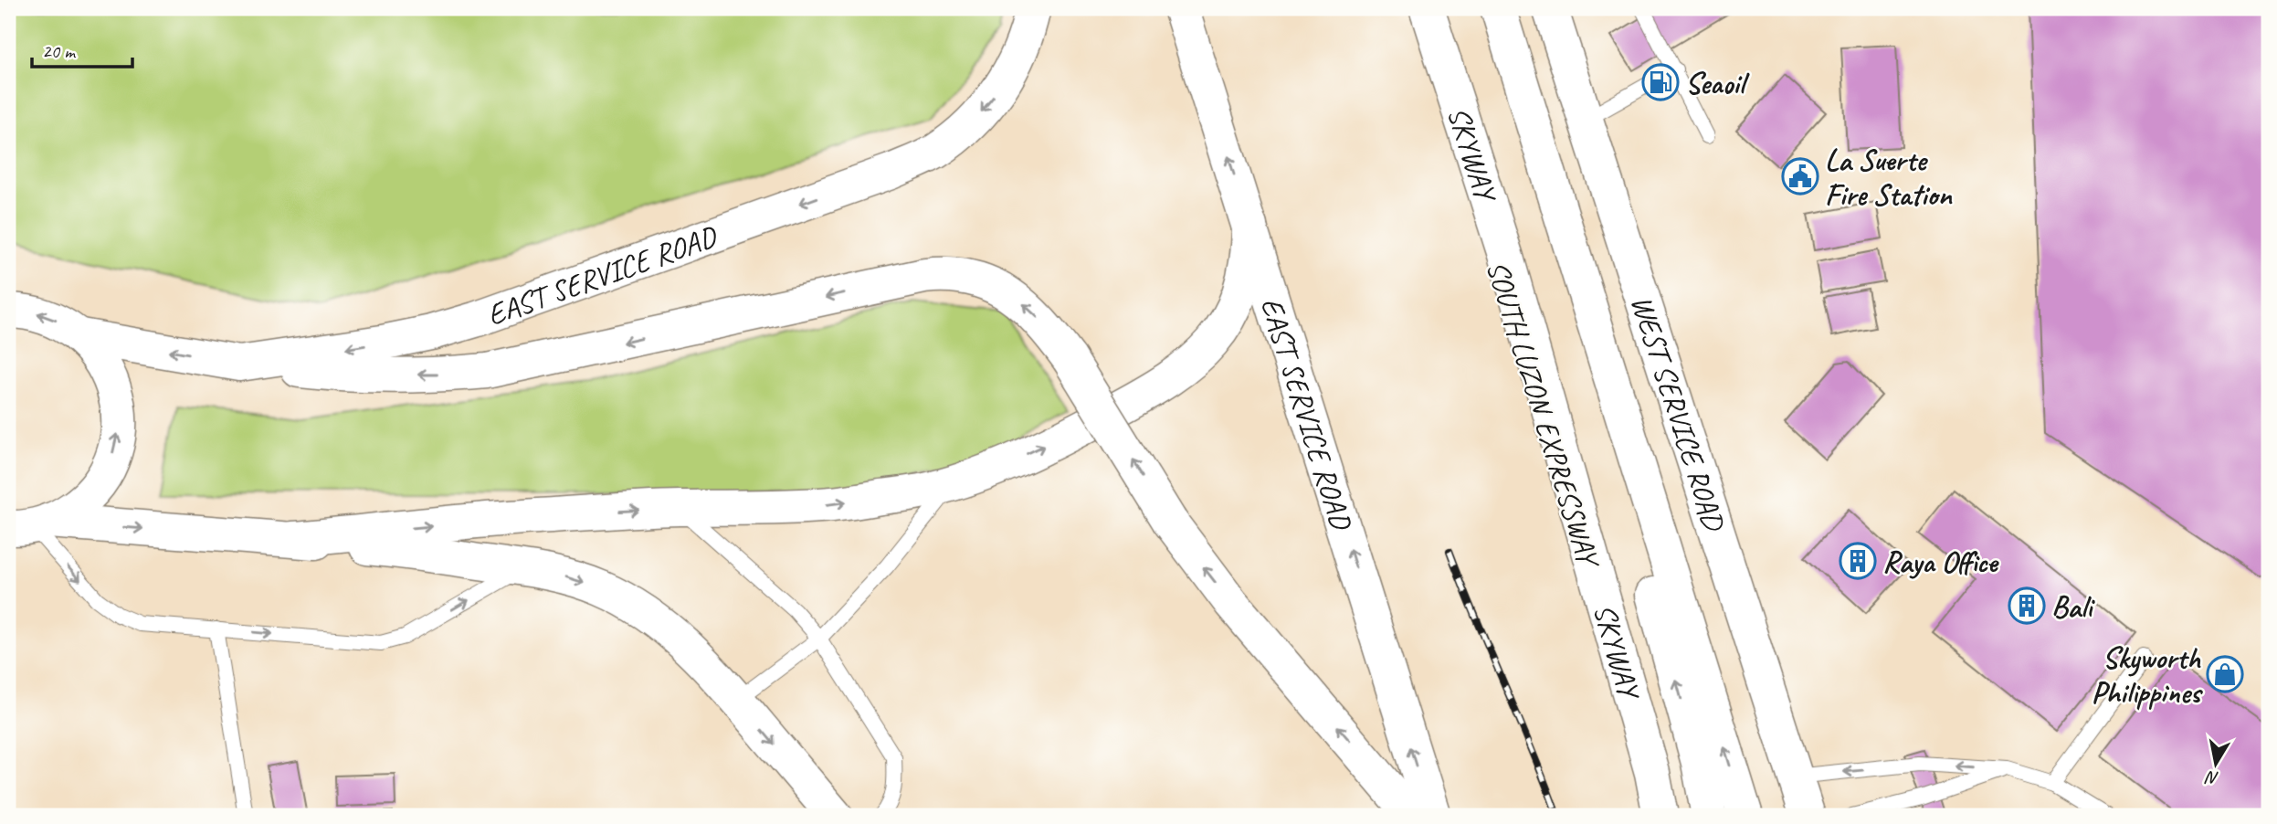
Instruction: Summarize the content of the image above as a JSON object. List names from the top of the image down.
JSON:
{
  "streets": {
    "main road": [
      "SKYWAY",
      "EAST SERVICE ROAD",
      "SOUTH LUZON EXPRESSWAY",
      "WEST SERVICE ROAD"
    ]
  },
  "places": {
    "fuel station": ["Seaoil"],
    "public building": ["La Suerte Fire Station"],
    "building": ["Raya Office", "Bali"],
    "shop": ["Skyworth Philippines"]
  },
  "scale_bar": "20 m",
  "north": "bottom"
}
